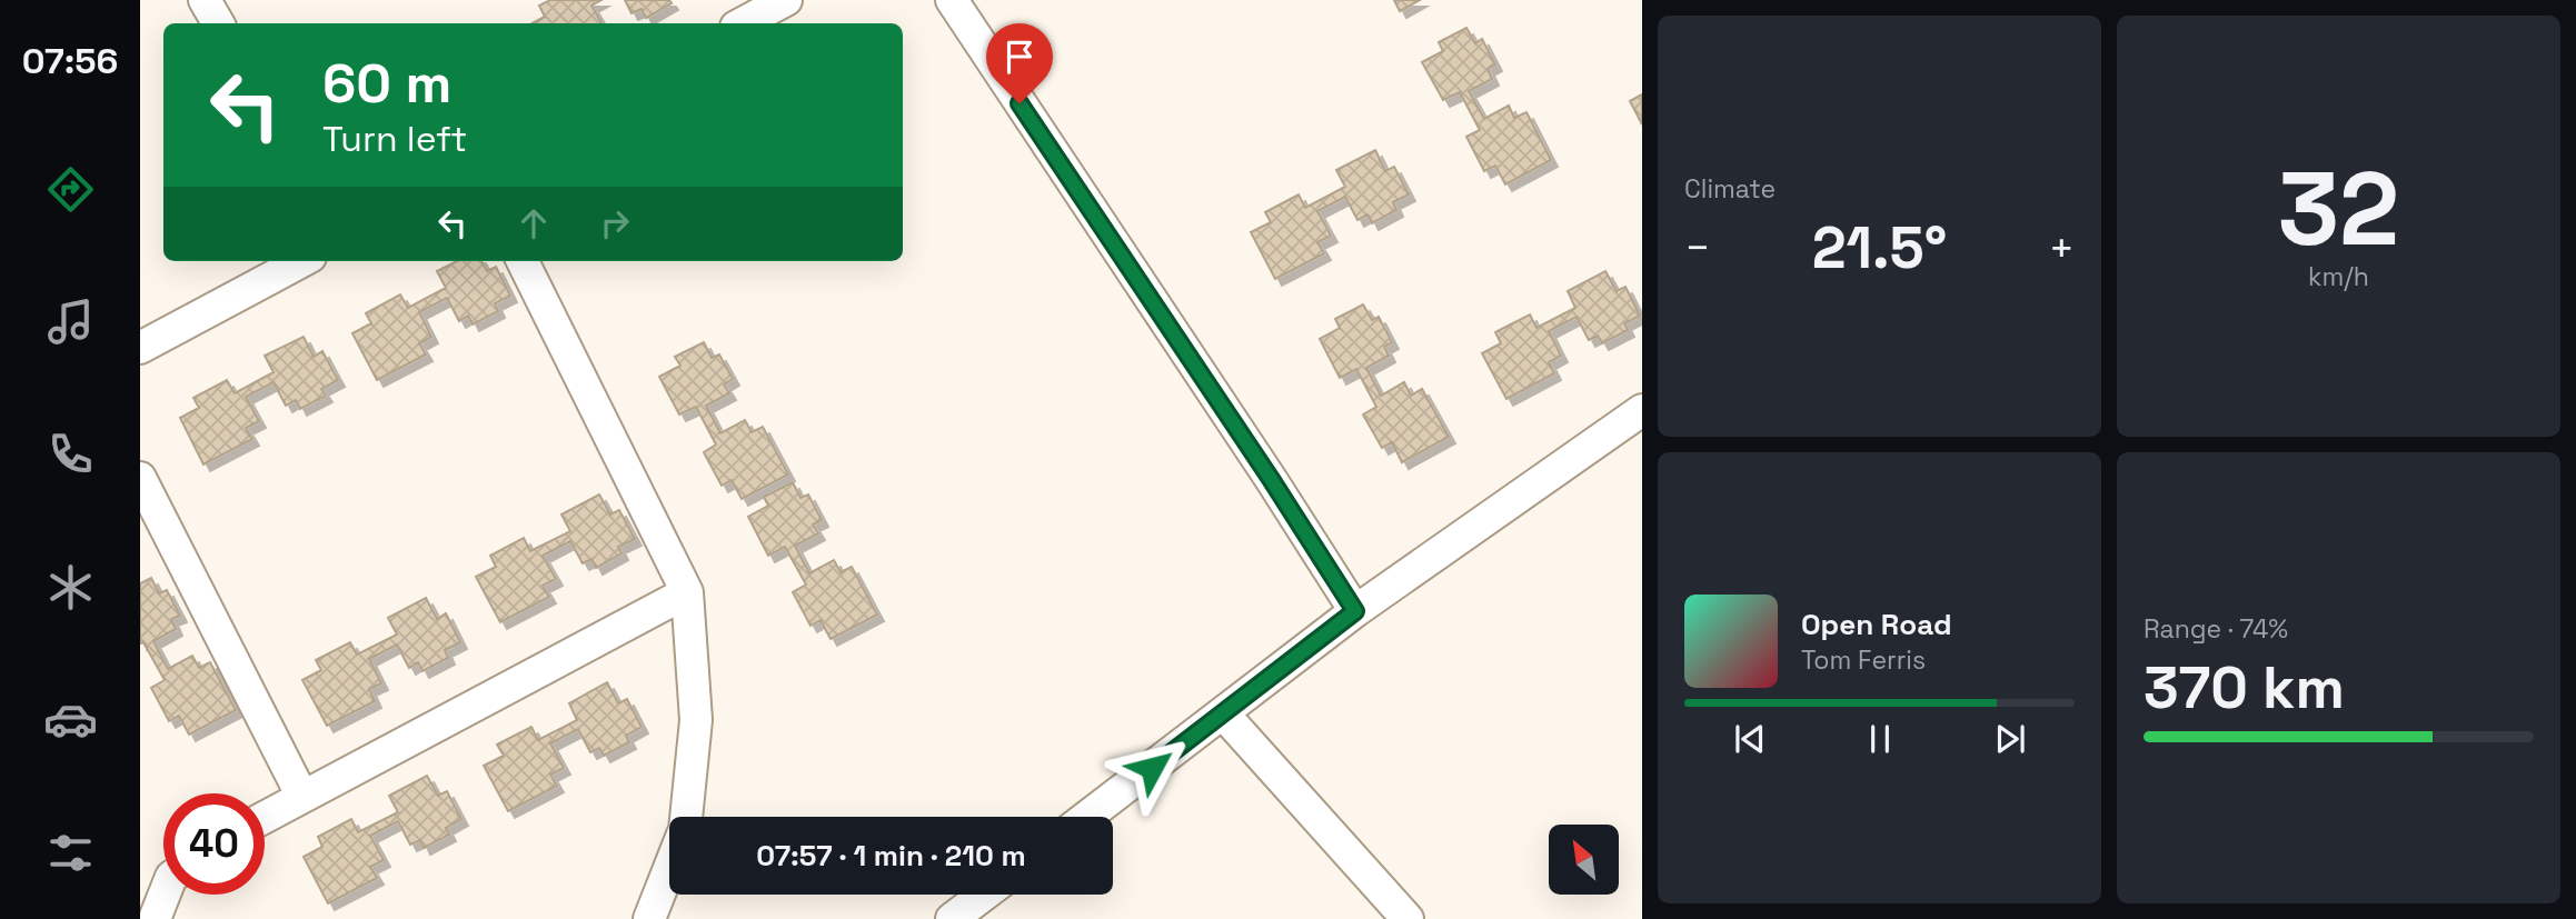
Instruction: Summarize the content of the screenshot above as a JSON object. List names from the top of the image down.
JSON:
{
  "north": "top left",
  "page": {
    "tabs": "07:56",
    "tile": [
      "Climate",
      ["32", "km/h"],
      ["Range · 74%", "370 km"]
    ],
    "turn": ["60 m", "Turn left"],
    "heat": ["−", "21.5°", "+"],
    "song": ["Open Road", "Tom Ferris"],
    "limit": "40",
    "trip": "07:57 · 1 min · 210 m"
  }
}
